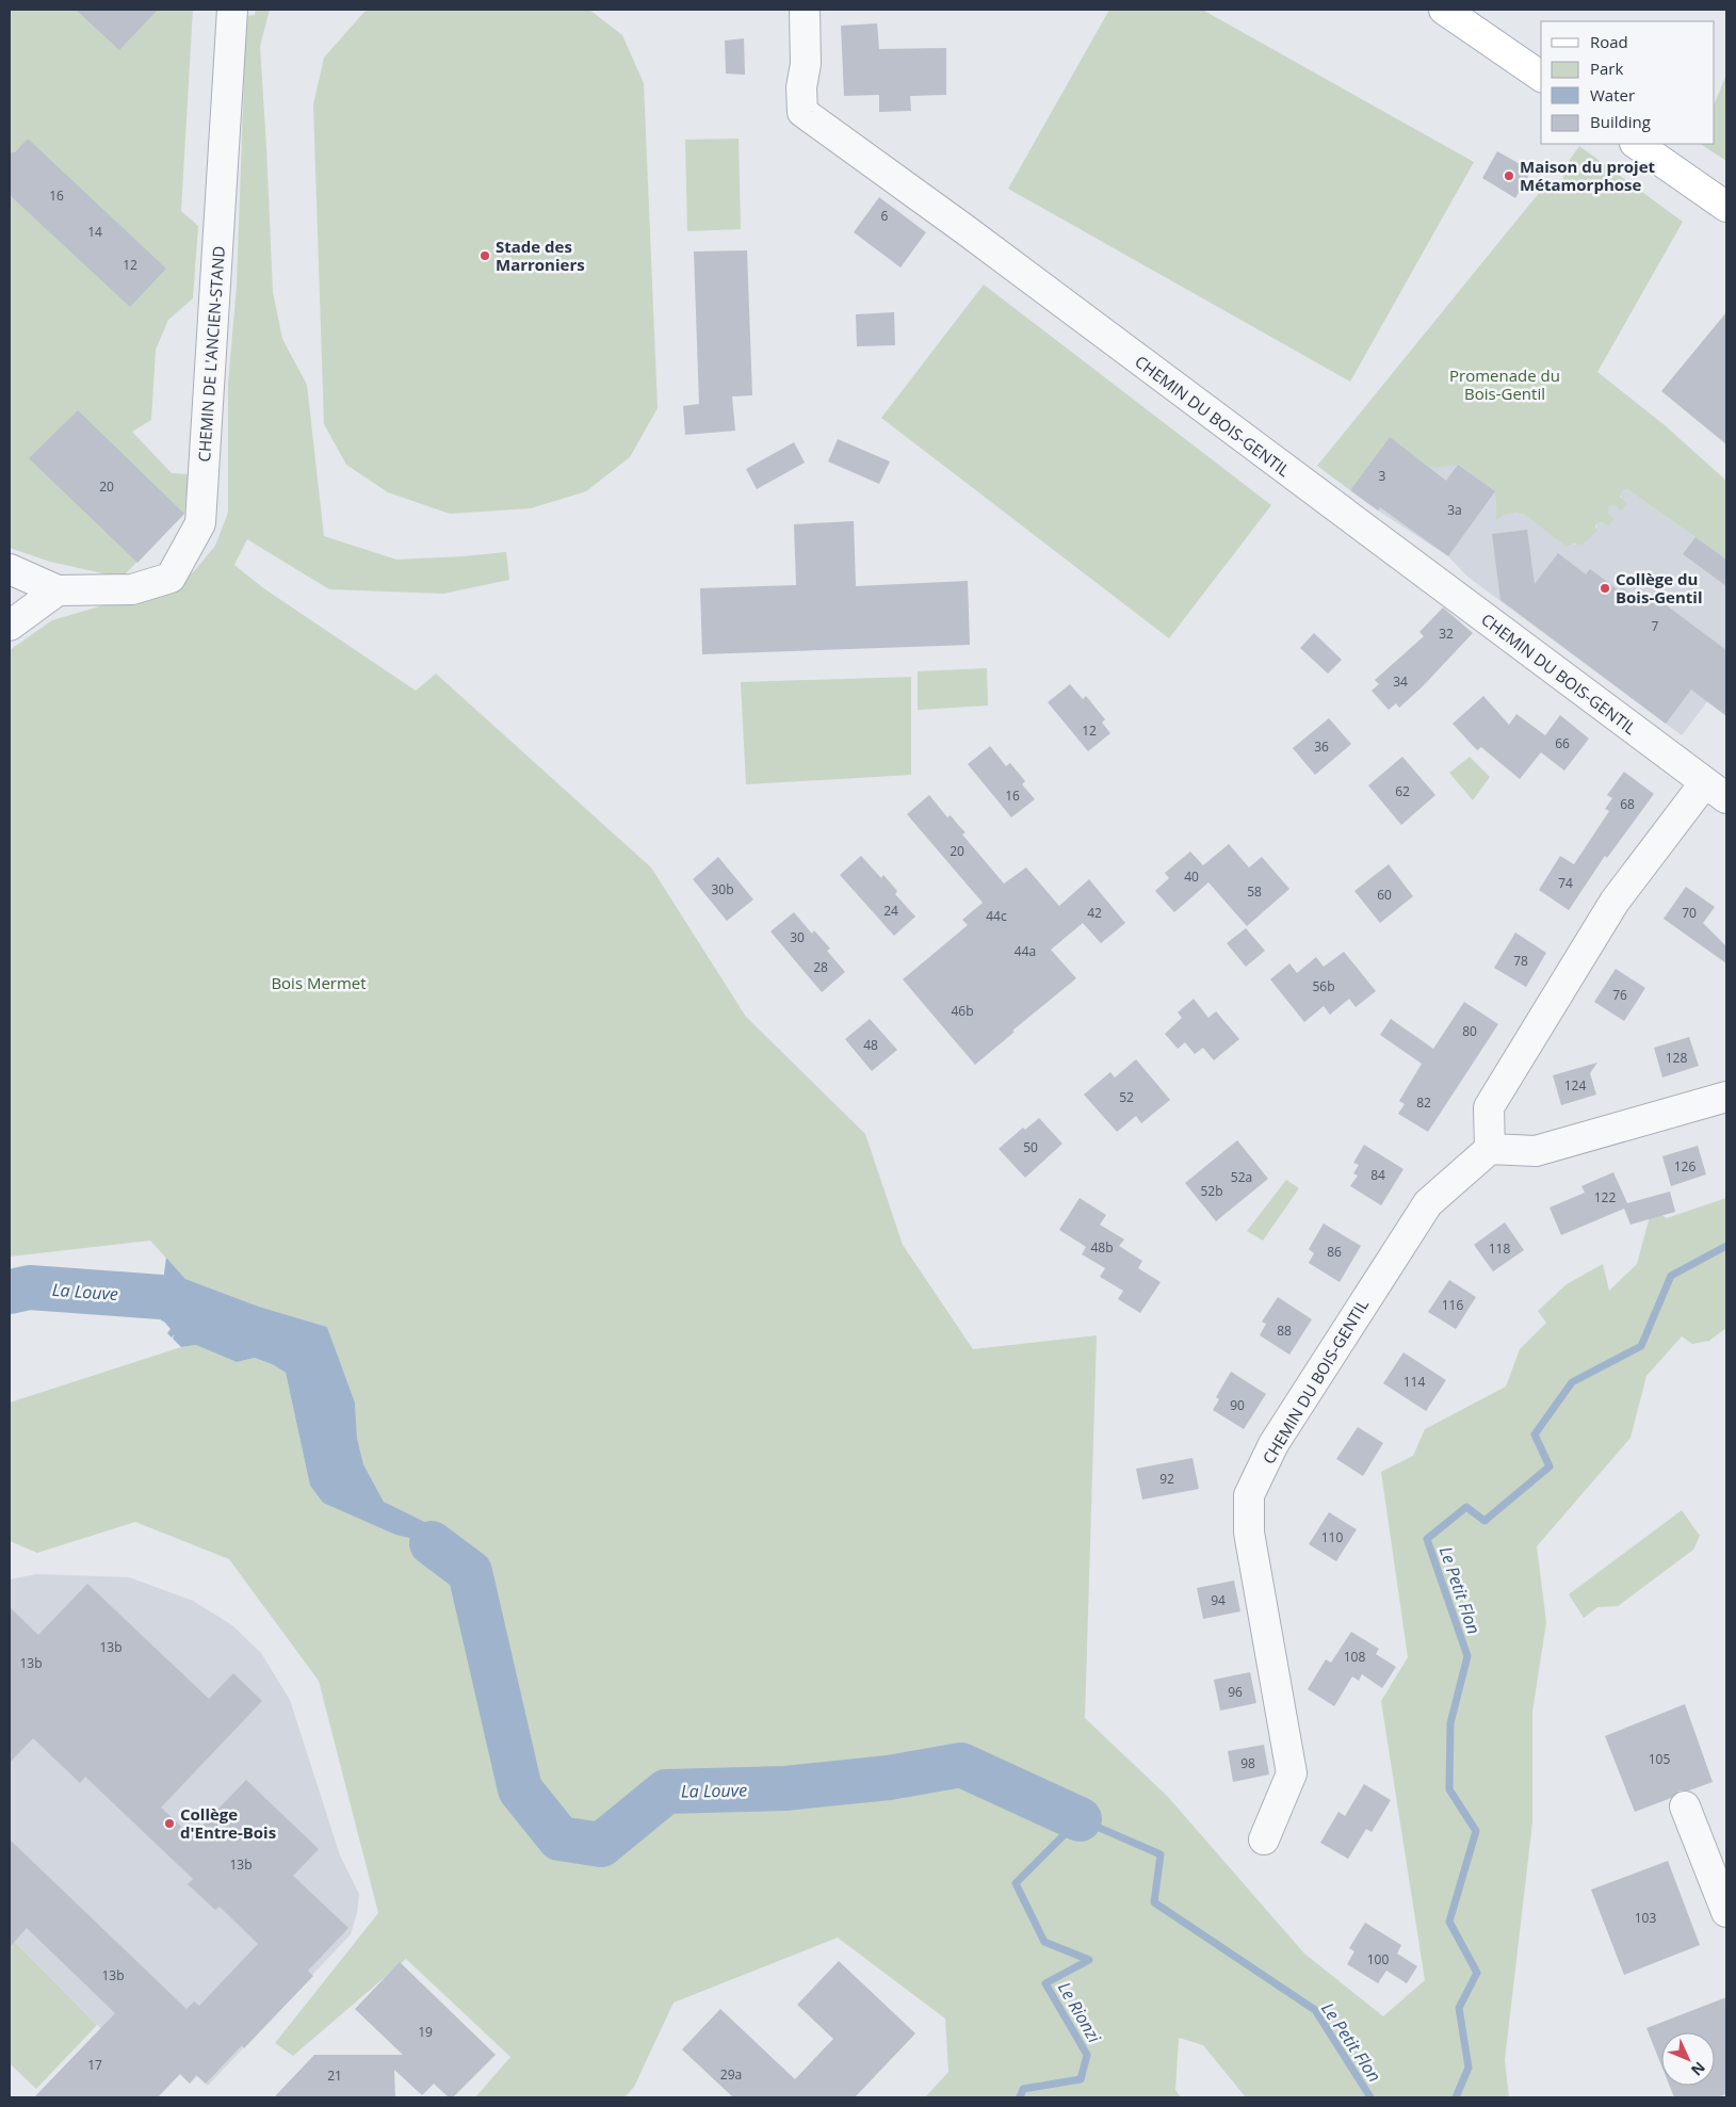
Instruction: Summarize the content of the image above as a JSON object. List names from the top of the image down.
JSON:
{
  "streets": {
    "street": ["CHEMIN DE L'ANCIEN-STAND", "CHEMIN DU BOIS-GENTIL"]
  },
  "water": ["La Louve", "Le Petit Flon", "Le Rionzi"],
  "parks": ["Promenade du Bois-Gentil", "Bois Mermet"],
  "places": [
    "Maison du projet Métamorphose",
    "Stade des Marroniers",
    "Collège du Bois-Gentil",
    "Collège d'Entre-Bois"
  ],
  "house_numbers": [
    "16",
    "6",
    "14",
    "12",
    "3",
    "20",
    "3a",
    "7",
    "32",
    "34",
    "12",
    "66",
    "36",
    "62",
    "16",
    "68",
    "20",
    "40",
    "74",
    "30b",
    "58",
    "60",
    "24",
    "42",
    "70",
    "44c",
    "30",
    "44a",
    "78",
    "28",
    "56b",
    "76",
    "46b",
    "80",
    "48",
    "128",
    "124",
    "52",
    "82",
    "50",
    "126",
    "84",
    "52a",
    "52b",
    "122",
    "48b",
    "118",
    "86",
    "116",
    "88",
    "114",
    "90",
    "92",
    "110",
    "94",
    "13b",
    "108",
    "13b",
    "96",
    "105",
    "98",
    "13b",
    "103",
    "100",
    "13b",
    "19",
    "17",
    "29a",
    "21"
  ],
  "legend": [
    "Road",
    "Park",
    "Water",
    "Building"
  ],
  "north": "bottom right"
}
